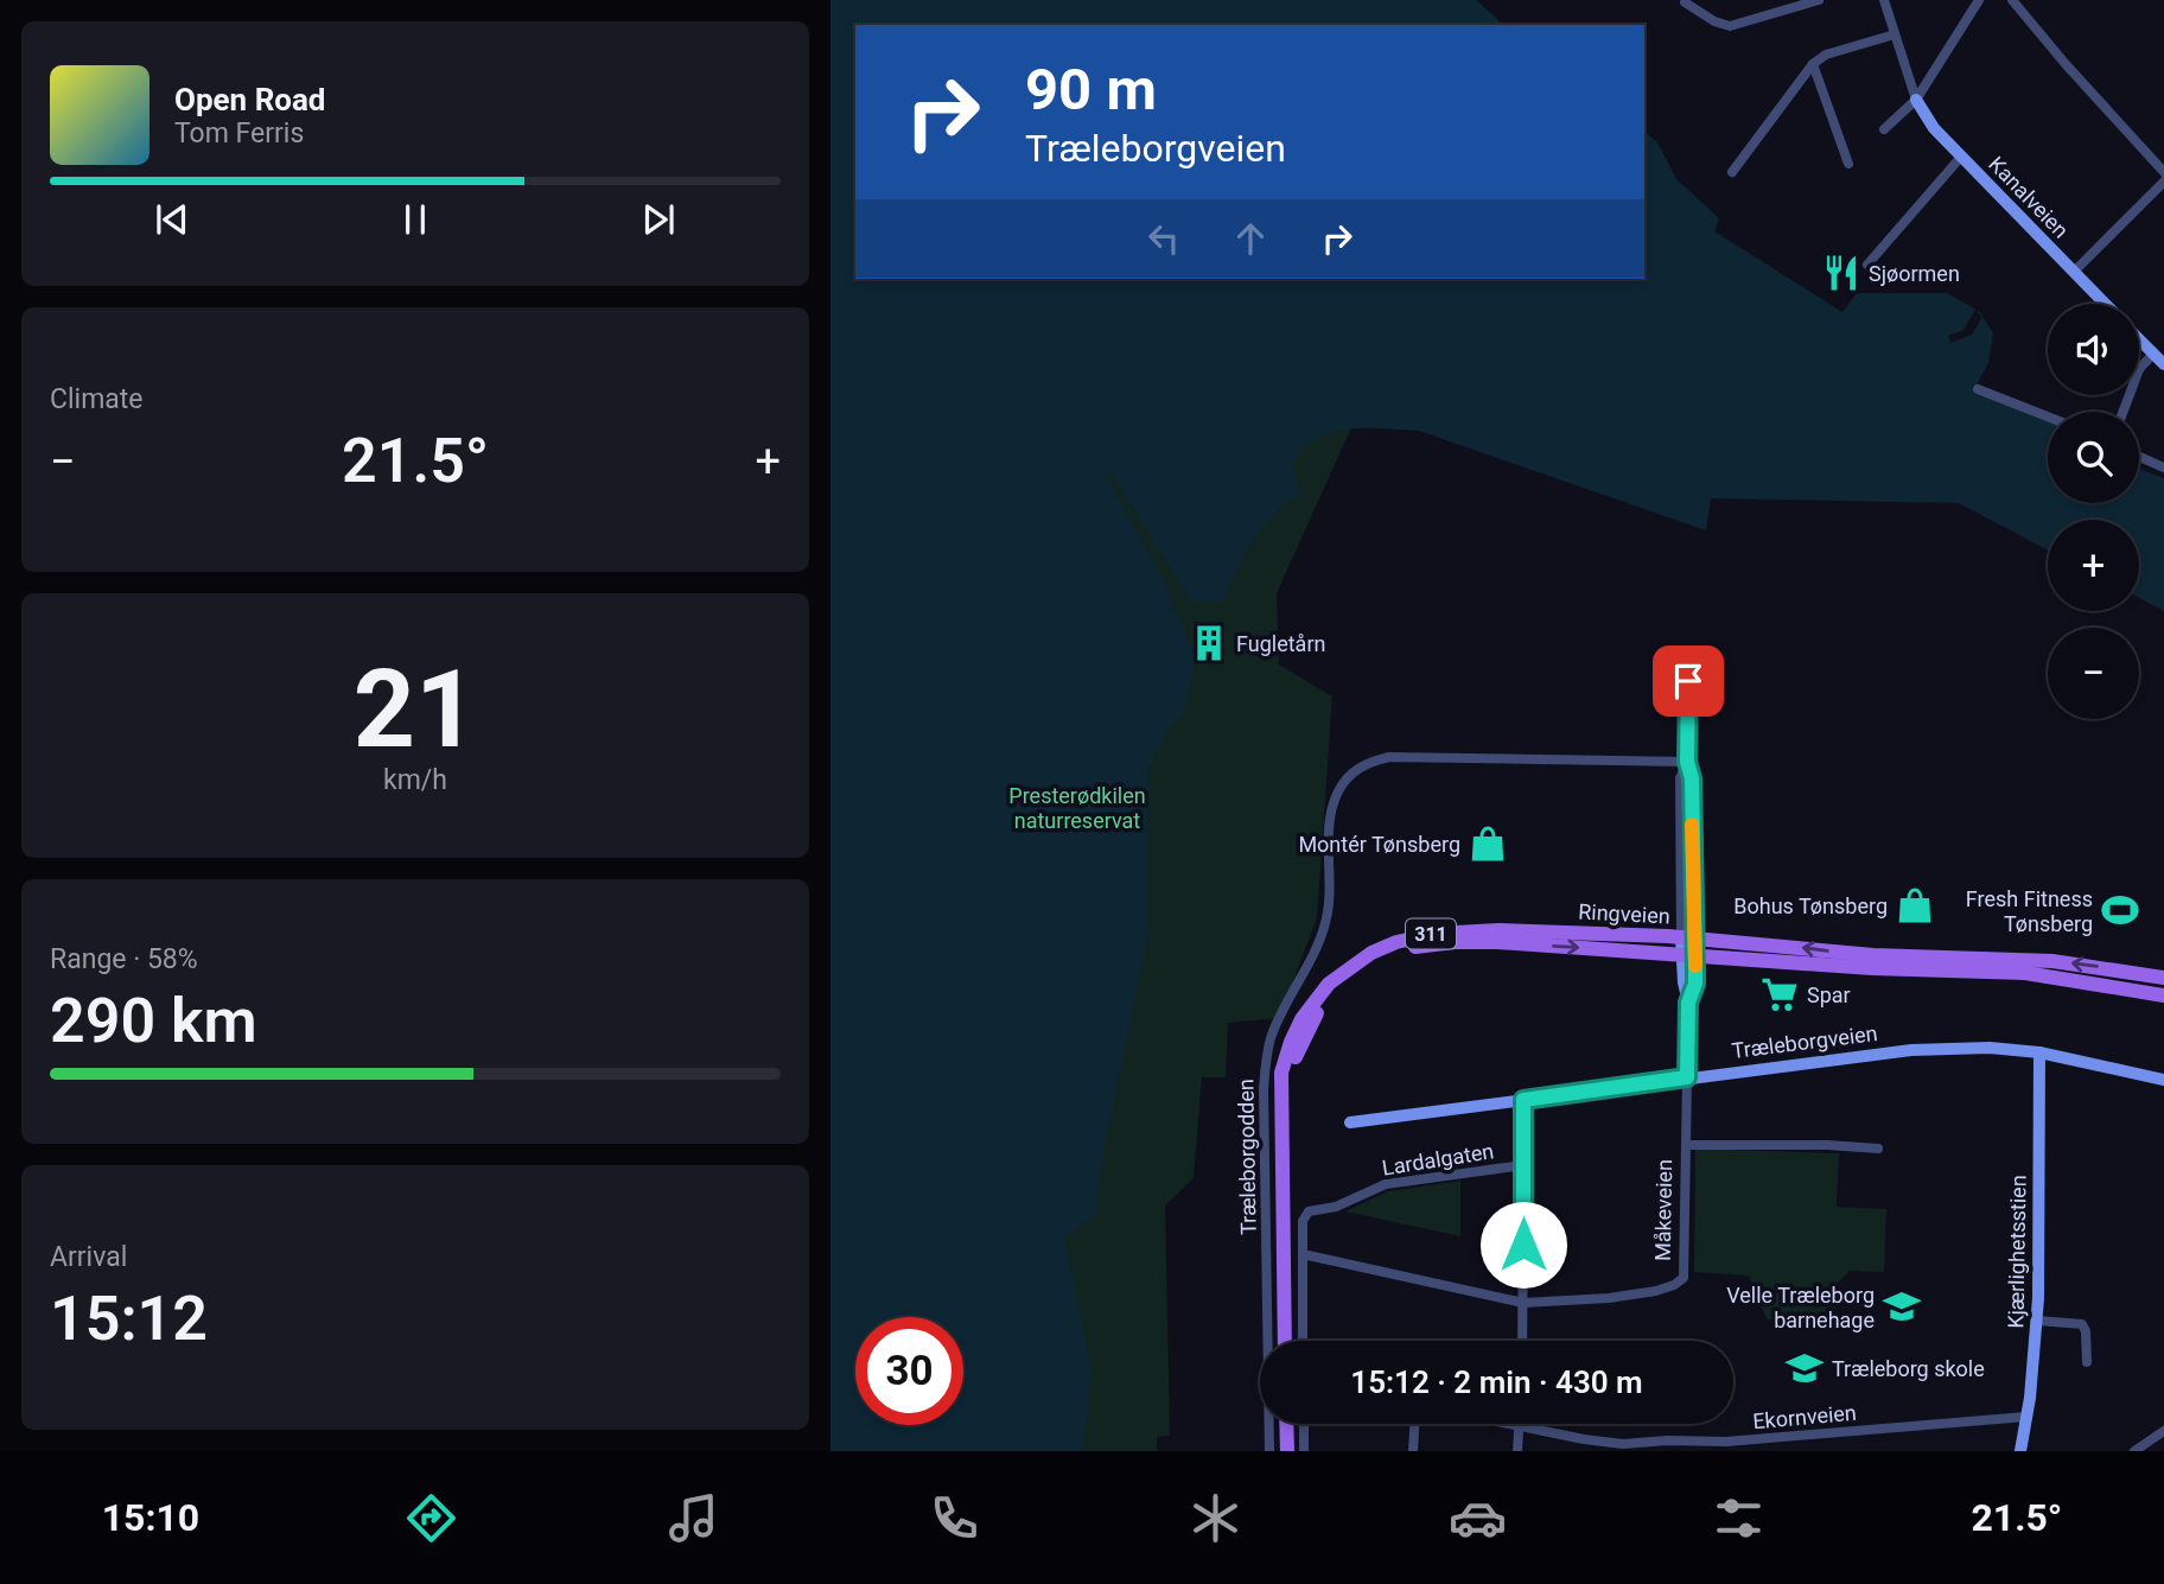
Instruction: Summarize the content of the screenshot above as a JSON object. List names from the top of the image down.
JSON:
{
  "streets": {
    "main road": ["Ringveien", "311"],
    "street": [
      "Kanalveien",
      "Træleborgveien",
      "Træleborgodden",
      "Lardalgaten",
      "Måkeveien",
      "Kjærlighetsstien",
      "Ekornveien"
    ]
  },
  "crossings": [
    ["Ringveien", "Måkeveien"],
    ["Træleborgveien", "Måkeveien"],
    ["Træleborgveien", "Kjærlighetsstien"],
    ["Træleborgodden", "Måkeveien"],
    ["Lardalgaten", "Måkeveien"],
    ["Kjærlighetsstien", "Ekornveien"]
  ],
  "parks": ["Presterødkilen naturreservat"],
  "places": {
    "restaurant": ["Sjøormen"],
    "building": ["Fugletårn"],
    "shop": ["Montér Tønsberg", "Bohus Tønsberg"],
    "sports": ["Fresh Fitness Tønsberg"],
    "supermarket": ["Spar"],
    "school or university": ["Velle Træleborg barnehage", "Træleborg skole"]
  },
  "page": {
    "turn": ["90 m", "Træleborgveien"],
    "song": ["Open Road", "Tom Ferris"],
    "map_buttons": ["+", "−"],
    "tile": [
      "Climate",
      ["21", "km/h"],
      ["Range · 58%", "290 km"],
      ["Arrival", "15:12"]
    ],
    "heat": ["−", "21.5°", "+"],
    "limit": "30",
    "trip": "15:12 · 2 min · 430 m",
    "tabs": ["15:10", "21.5°"]
  }
}
